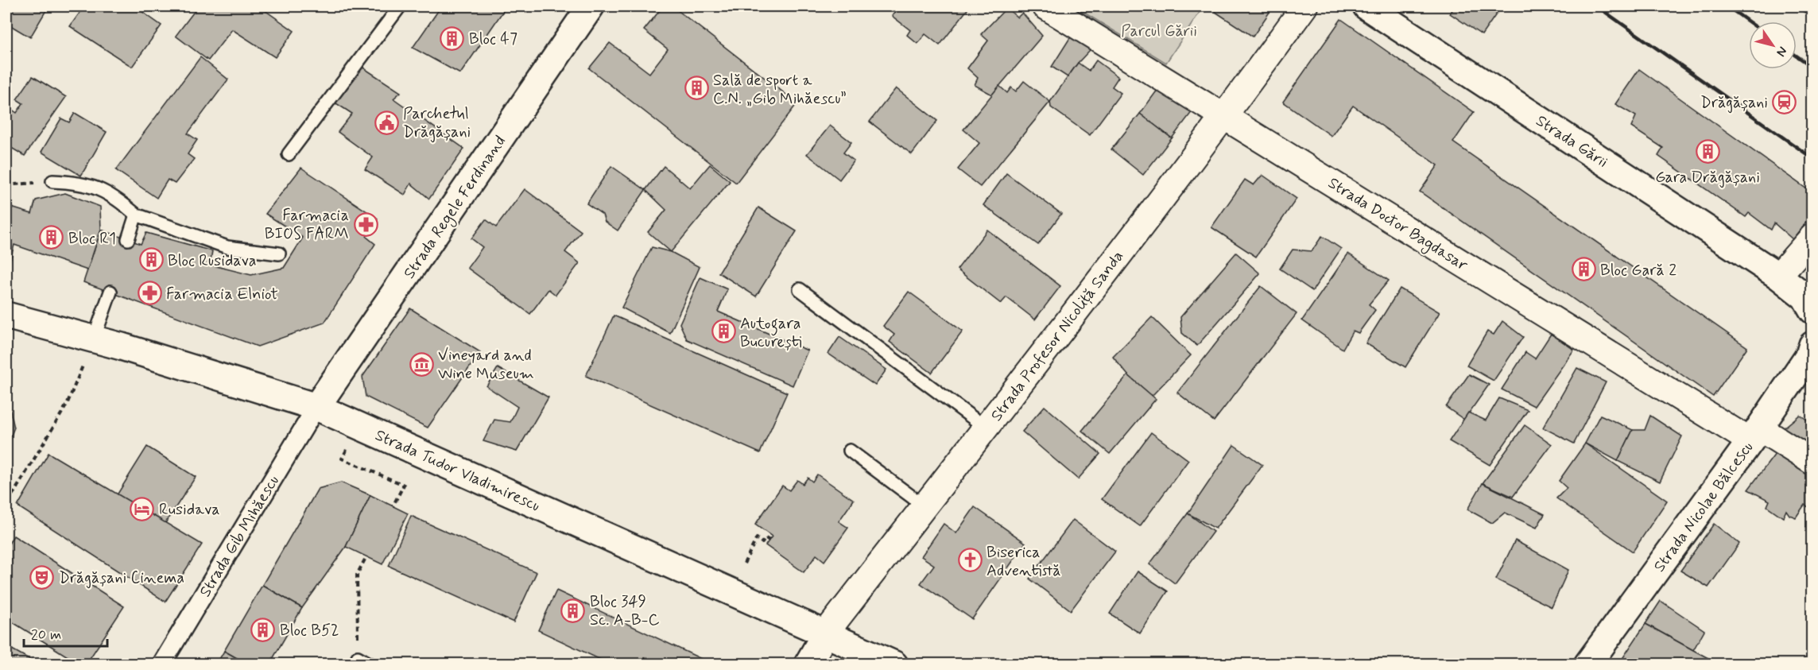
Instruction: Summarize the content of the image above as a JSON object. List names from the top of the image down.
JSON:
{
  "streets": {
    "main road": [
      "Strada Gării",
      "Strada Regele Ferdinand",
      "Strada Profesor Nicoliță Sanda",
      "Strada Tudor Vladimirescu",
      "Strada Nicolae Bălcescu"
    ],
    "street": ["Strada Doctor Bagdasar", "Strada Gib Mihăescu"]
  },
  "crossings": [
    ["Strada Regele Ferdinand", "Strada Tudor Vladimirescu"],
    ["Strada Regele Ferdinand", "Strada Gib Mihăescu"],
    ["Strada Doctor Bagdasar", "Strada Profesor Nicoliță Sanda"],
    ["Strada Doctor Bagdasar", "Strada Nicolae Bălcescu"],
    ["Strada Profesor Nicoliță Sanda", "Strada Tudor Vladimirescu"],
    ["Strada Tudor Vladimirescu", "Strada Gib Mihăescu"]
  ],
  "parks": ["Parcul Gării"],
  "places": {
    "building": [
      "Bloc 47",
      "Sală de sport a C.N. „Gib Mihăescu”",
      "Gara Drăgășani",
      "Bloc R1",
      "Bloc Rusidava",
      "Bloc Gară 2",
      "Autogara București",
      "Bloc 349 Sc. A-B-C",
      "Bloc B52"
    ],
    "station": ["Drăgășani"],
    "public building": ["Parchetul Drăgășani"],
    "pharmacy": ["Farmacia BIOS FARM", "Farmacia Elniot"],
    "museum": ["Vineyard and Wine Museum"],
    "hotel": ["Rusidava"],
    "church": ["Biserica Adventistă"],
    "theatre": ["Drăgășani Cinema"]
  },
  "scale_bar": "20 m",
  "north": "bottom right"
}
